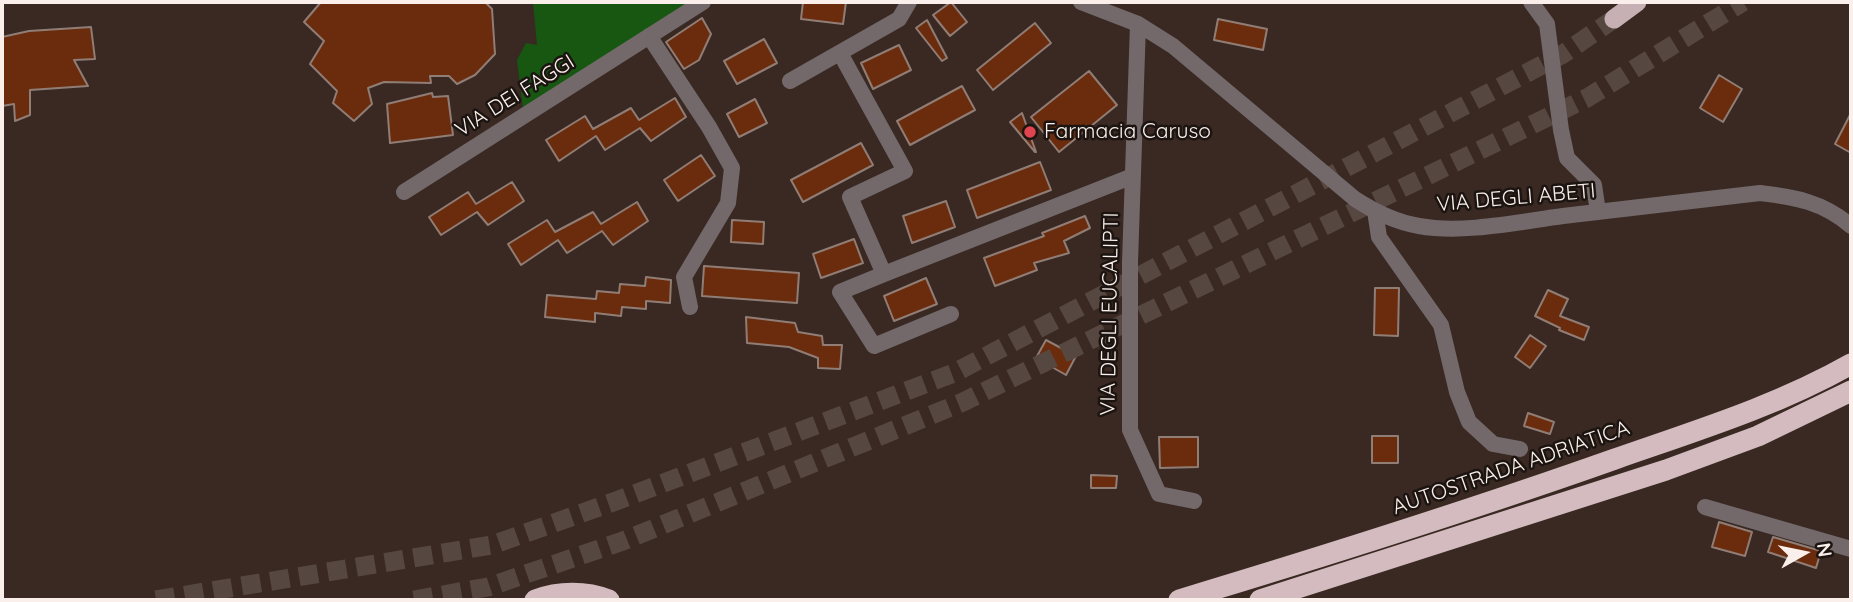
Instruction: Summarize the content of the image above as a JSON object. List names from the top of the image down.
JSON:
{
  "streets": {
    "highway": ["AUTOSTRADA ADRIATICA"],
    "street": ["VIA DEI FAGGI", "VIA DEGLI ABETI", "VIA DEGLI EUCALIPTI"]
  },
  "crossings": [
    ["VIA DEGLI ABETI", "VIA DEGLI EUCALIPTI"]
  ],
  "places": ["Farmacia Caruso"],
  "north": "right"
}
